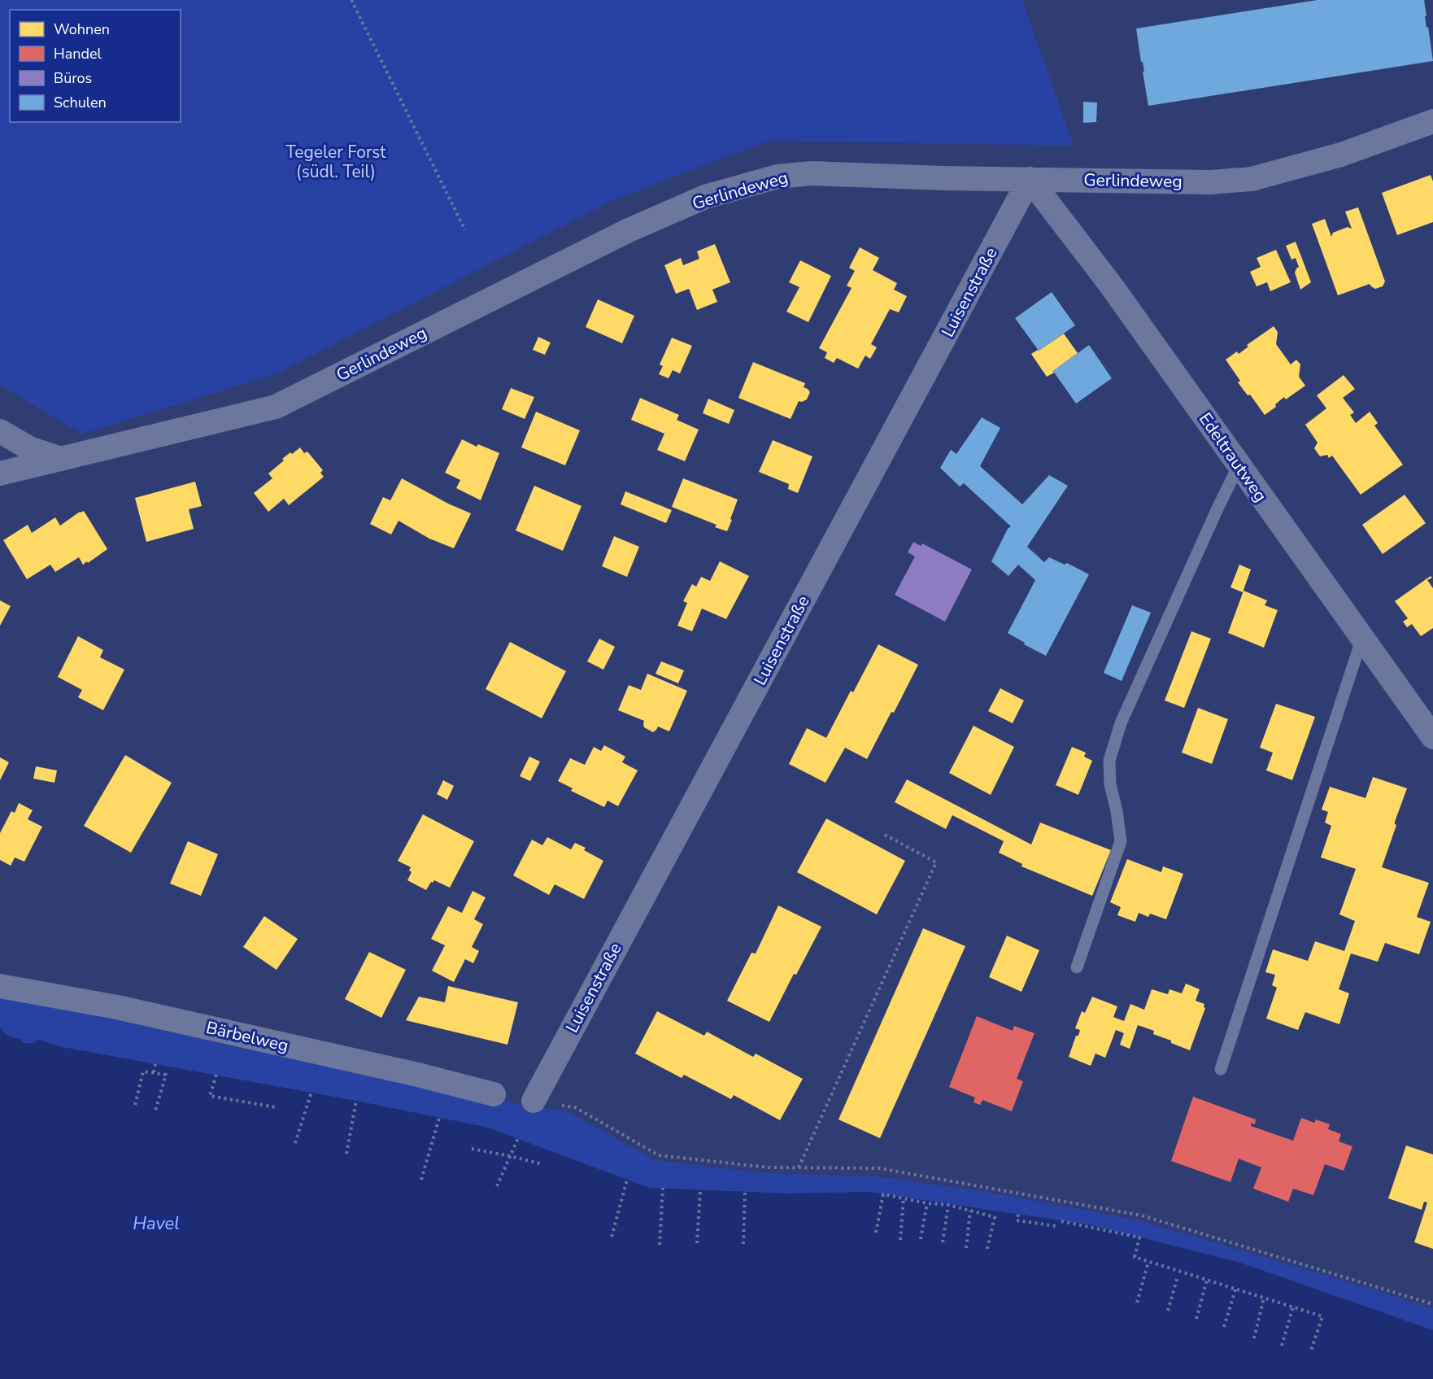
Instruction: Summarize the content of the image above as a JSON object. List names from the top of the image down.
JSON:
{
  "streets": {
    "street": [
      "Gerlindeweg",
      "Luisenstraße",
      "Edeltrautweg",
      "Bärbelweg"
    ]
  },
  "crossings": [
    ["Gerlindeweg", "Luisenstraße"],
    ["Gerlindeweg", "Edeltrautweg"],
    ["Luisenstraße", "Edeltrautweg"]
  ],
  "water": ["Havel"],
  "parks": ["Tegeler Forst (südl. Teil)"],
  "legend": [
    "Wohnen",
    "Handel",
    "Büros",
    "Schulen"
  ]
}
